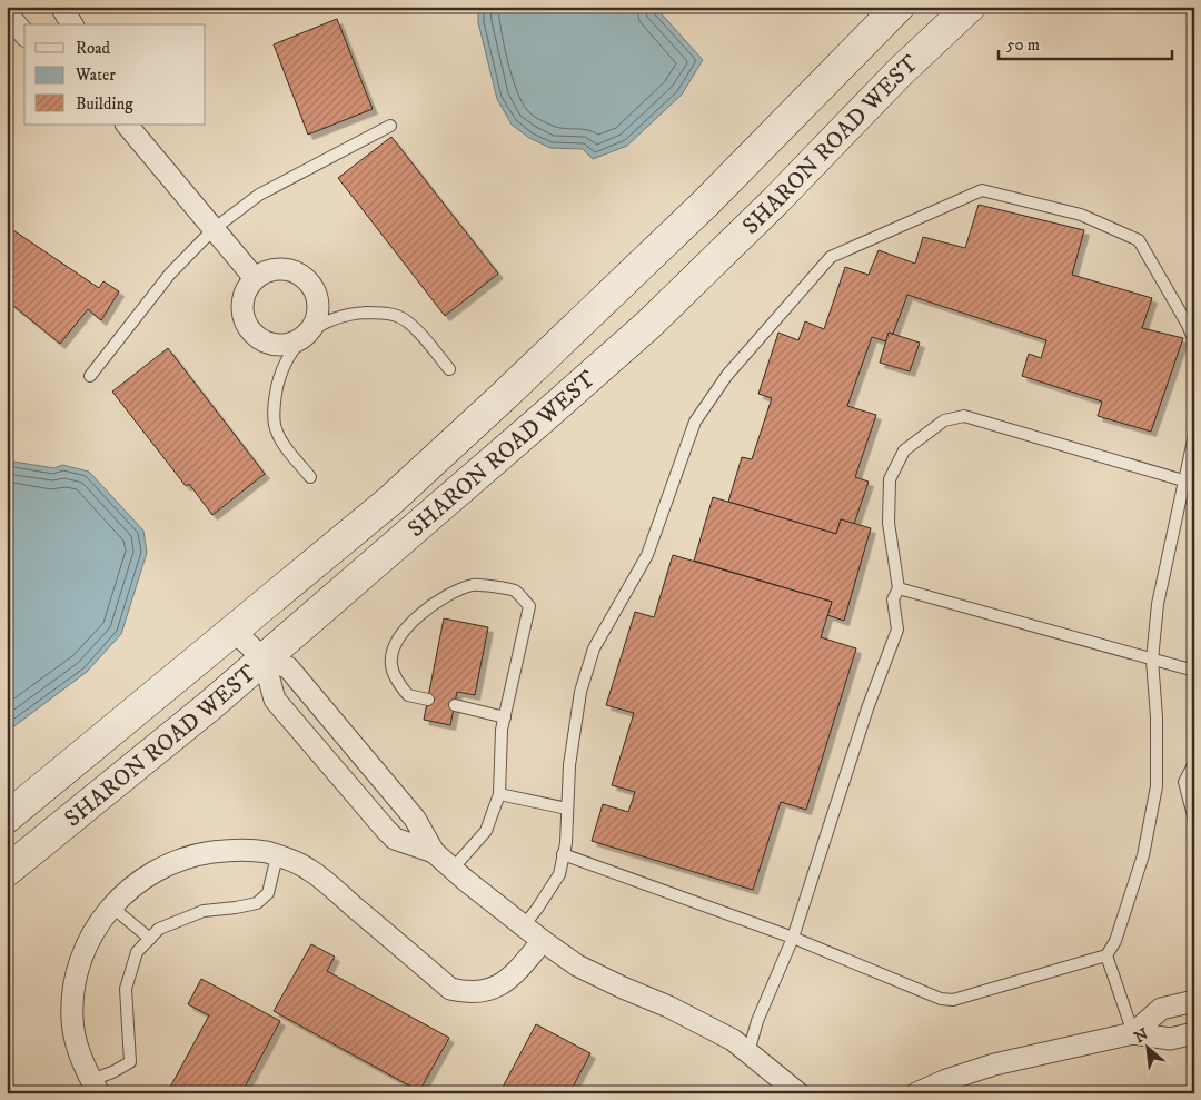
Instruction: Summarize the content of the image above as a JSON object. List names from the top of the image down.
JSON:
{
  "streets": {
    "main road": ["SHARON ROAD WEST"]
  },
  "legend": ["Road", "Water", "Building"],
  "scale_bar": "50 m",
  "north": "top left"
}
